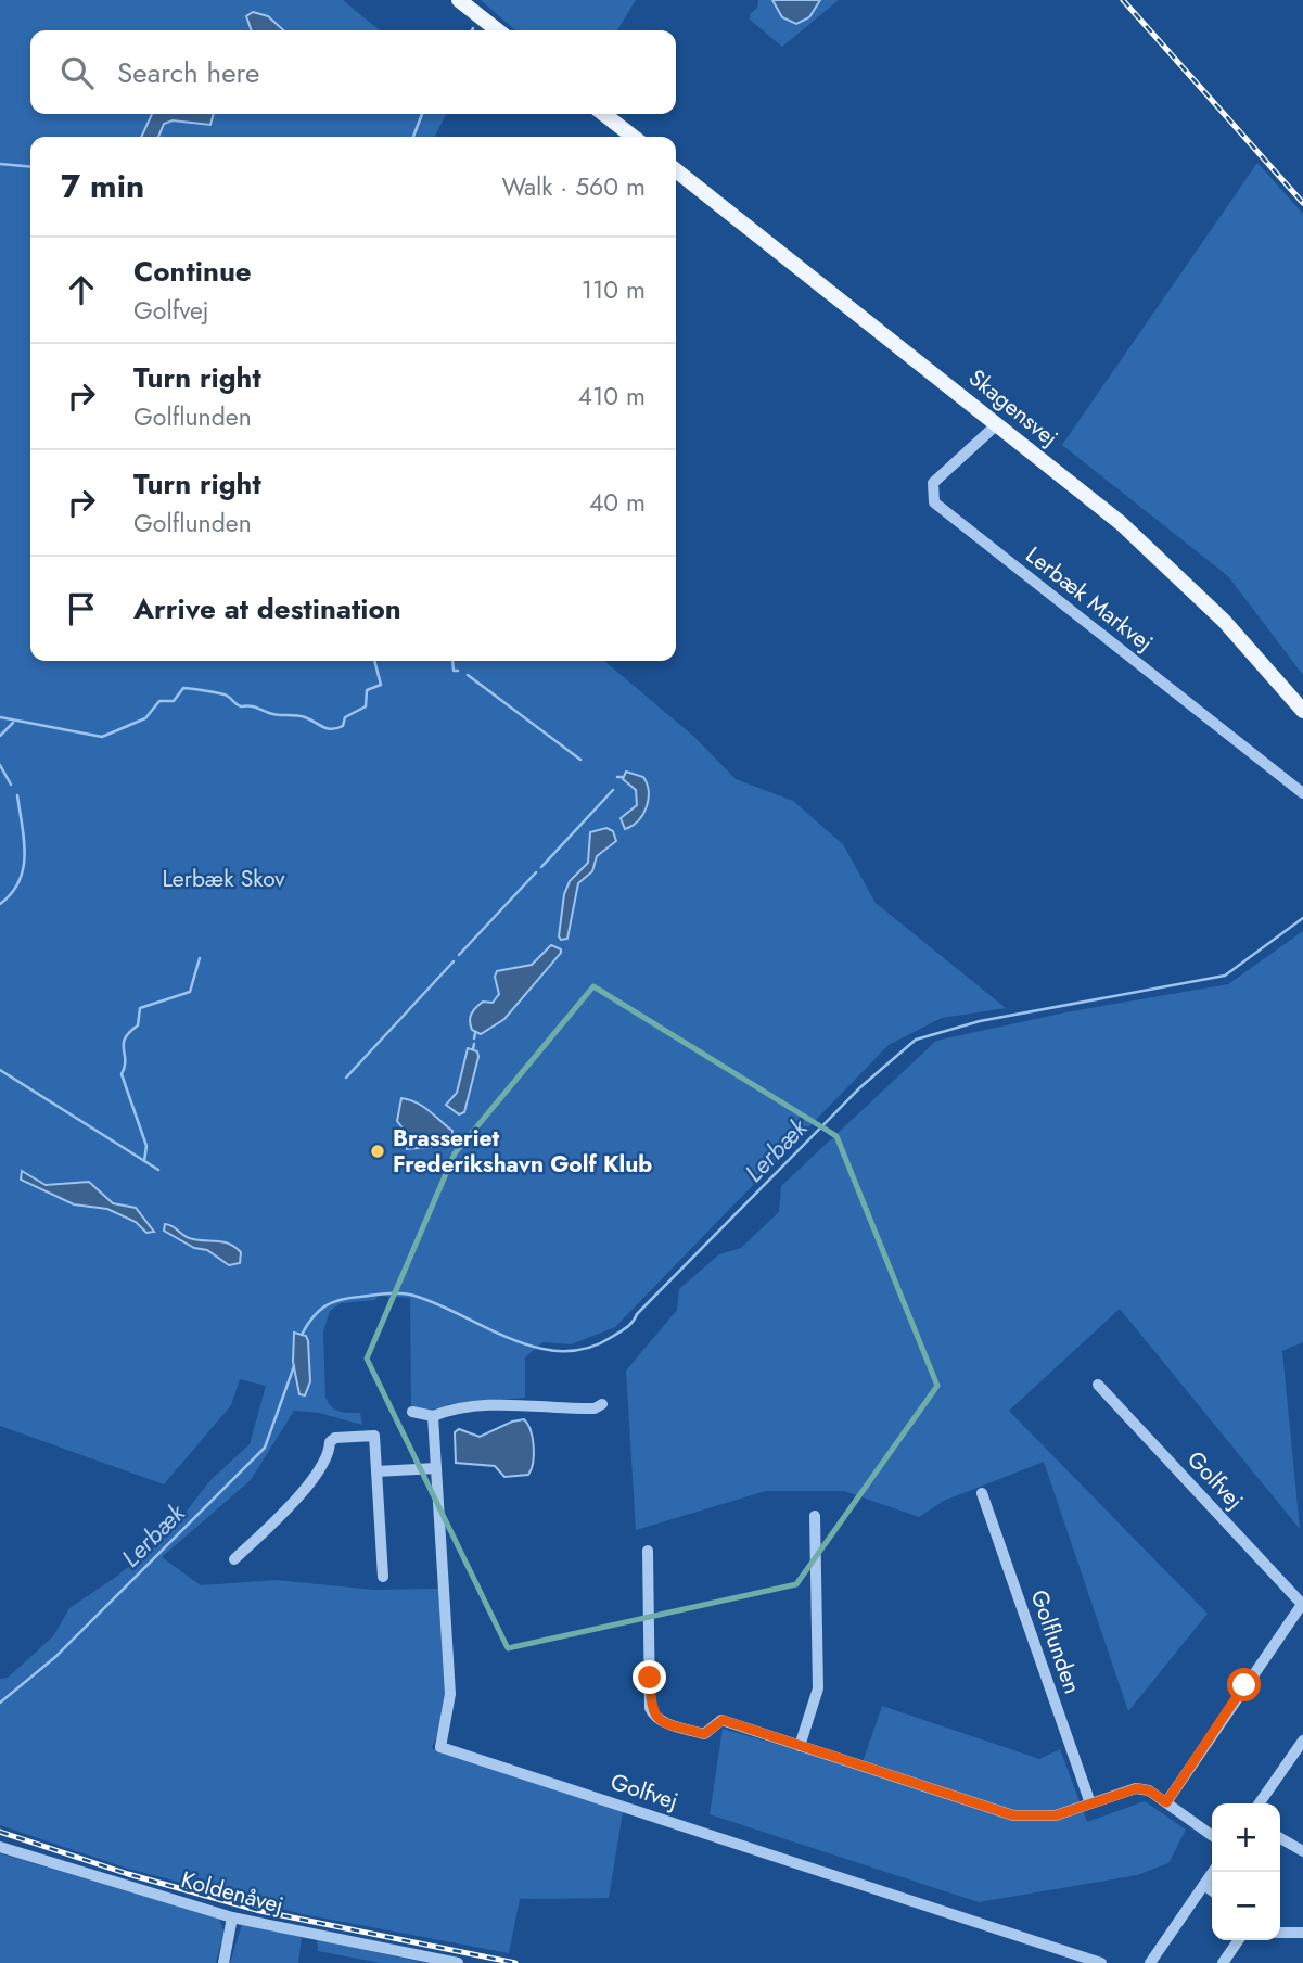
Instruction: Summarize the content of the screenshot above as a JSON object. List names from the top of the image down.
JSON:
{
  "streets": {
    "main road": ["Skagensvej"],
    "street": [
      "Lerbæk Markvej",
      "Golfvej",
      "Golflunden",
      "Koldenåvej"
    ]
  },
  "crossings": [
    ["Skagensvej", "Lerbæk Markvej"]
  ],
  "water": ["Lerbæk"],
  "parks": ["Lerbæk Skov"],
  "places": ["Brasseriet Frederikshavn Golf Klub"],
  "page": {
    "search": "Search here",
    "heading": ["7 min", "Walk · 560 m"],
    "list": [
      ["Continue", "Golfvej", "110 m"],
      ["Turn right", "Golflunden", "410 m"],
      ["Turn right", "Golflunden", "40 m"],
      "Arrive at destination"
    ],
    "map_buttons": ["+", "−"]
  }
}
